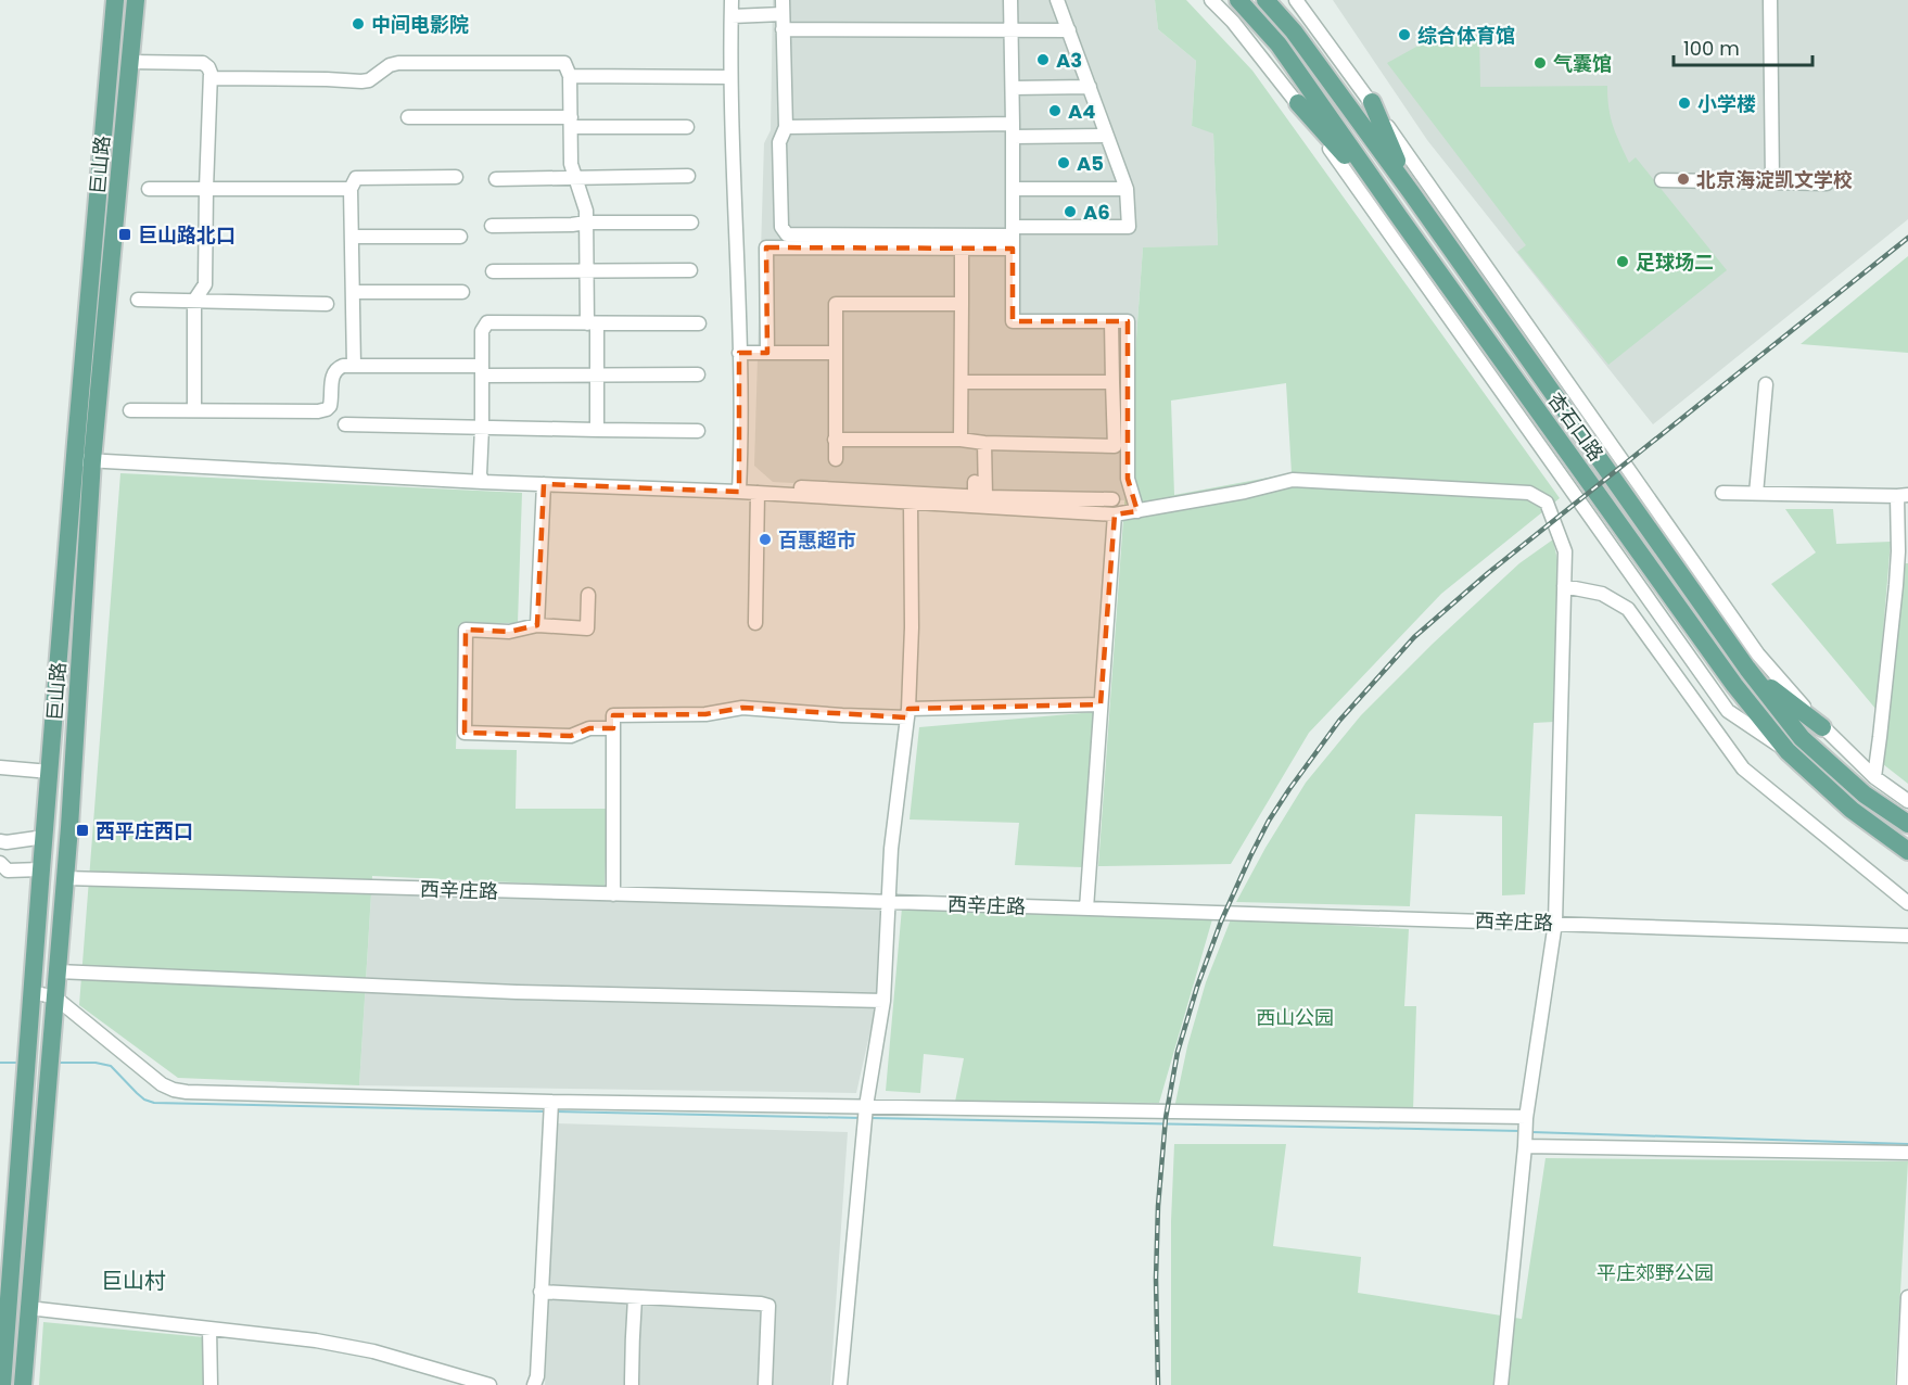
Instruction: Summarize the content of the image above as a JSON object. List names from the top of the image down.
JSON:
{
  "streets": {
    "main road": ["巨山路", "杏石口路"],
    "street": ["西辛庄路"]
  },
  "crossings": [
    ["巨山路", "西辛庄路"]
  ],
  "districts": ["巨山村"],
  "parks": ["西山公园", "平庄郊野公园"],
  "places": {
    "other": [
      "中间电影院",
      "综合体育馆",
      "A3",
      "气囊馆",
      "小学楼",
      "A4",
      "A5",
      "北京海淀凯文学校",
      "A6",
      "足球场二",
      "百惠超市"
    ],
    "transit": ["巨山路北口", "西平庄西口"]
  },
  "scale_bar": "100 m"
}
